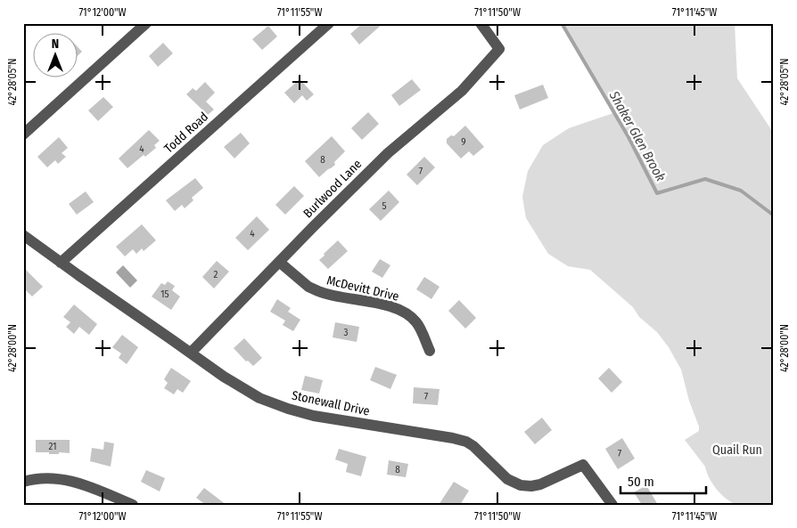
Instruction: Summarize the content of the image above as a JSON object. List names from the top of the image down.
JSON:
{
  "streets": {
    "street": [
      "Todd Road",
      "Burlwood Lane",
      "McDevitt Drive",
      "Stonewall Drive"
    ]
  },
  "crossings": [
    ["Todd Road", "Stonewall Drive"],
    ["Burlwood Lane", "McDevitt Drive"],
    ["Burlwood Lane", "Stonewall Drive"]
  ],
  "water": ["Shaker Glen Brook"],
  "parks": ["Quail Run"],
  "house_numbers": [
    "9",
    "4",
    "8",
    "7",
    "5",
    "4",
    "2",
    "15",
    "3",
    "7",
    "21",
    "7",
    "8"
  ],
  "scale_bar": "50 m",
  "north": "top",
  "coordinates": [
    "71°12'00\"W",
    "71°11'55\"W",
    "71°11'50\"W",
    "71°11'45\"W",
    "42°28'05\"N",
    "42°28'00\"N"
  ]
}
